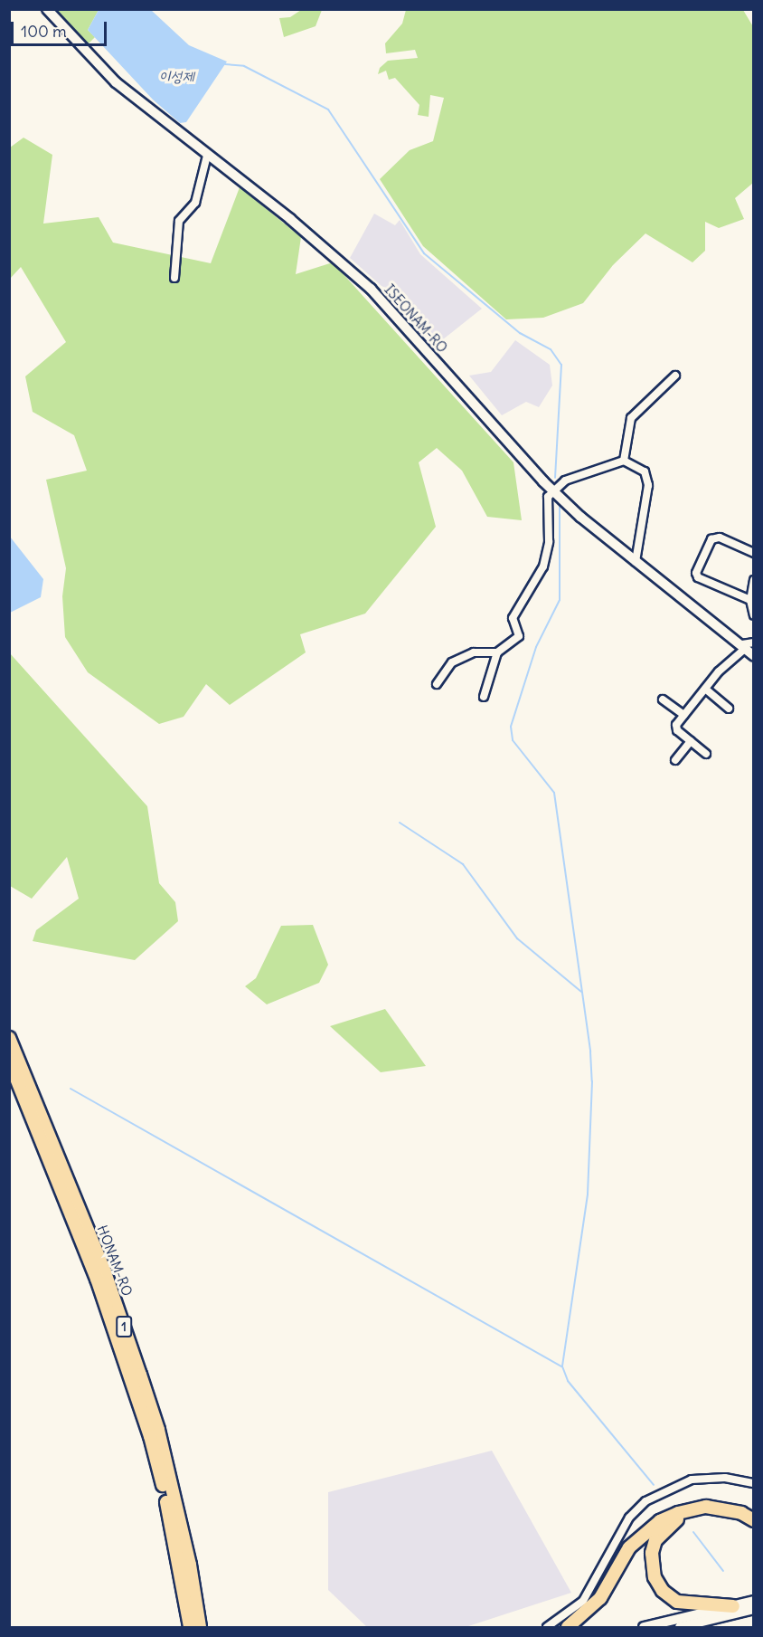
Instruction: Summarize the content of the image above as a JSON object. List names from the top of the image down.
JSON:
{
  "streets": {
    "highway": ["HONAM-RO", "1"],
    "main road": ["ISEONAM-RO"]
  },
  "water": ["이성제"],
  "scale_bar": "100 m"
}
